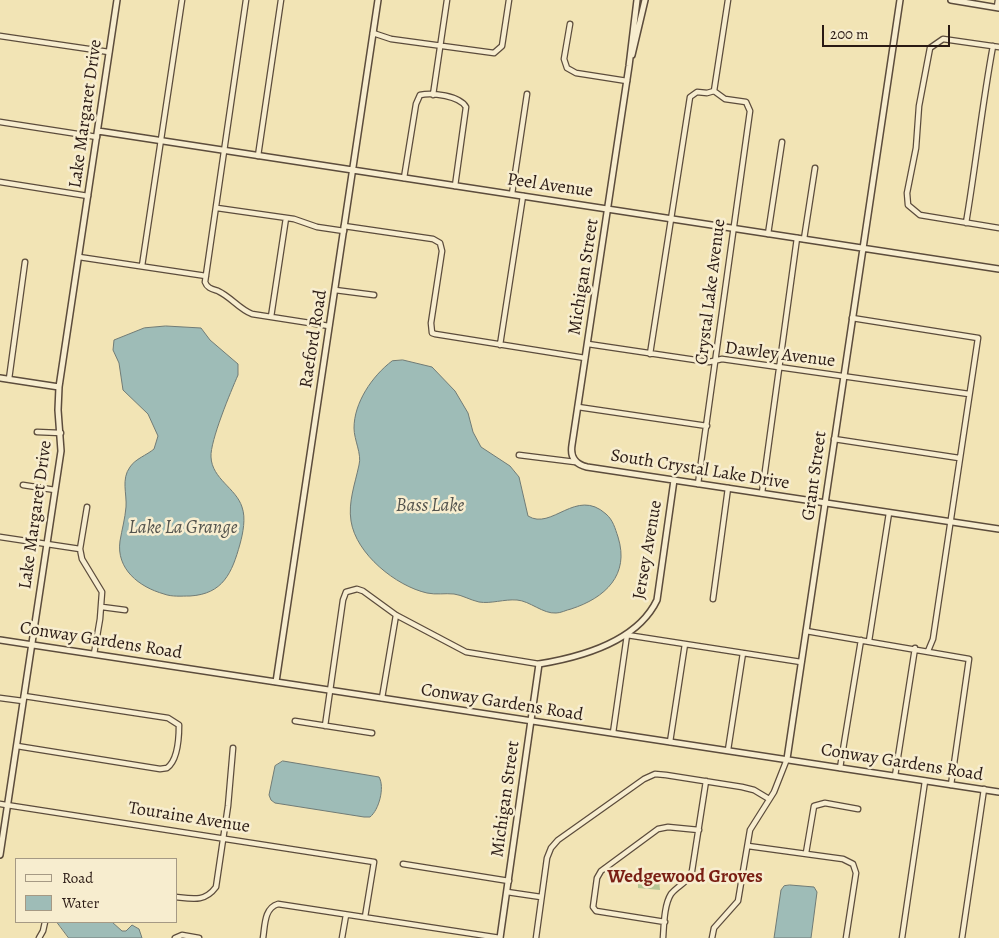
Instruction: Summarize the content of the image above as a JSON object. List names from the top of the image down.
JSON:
{
  "streets": {
    "street": [
      "Lake Margaret Drive",
      "Peel Avenue",
      "Michigan Street",
      "Crystal Lake Avenue",
      "Raeford Road",
      "Dawley Avenue",
      "South Crystal Lake Drive",
      "Grant Street",
      "Jersey Avenue",
      "Conway Gardens Road",
      "Touraine Avenue"
    ]
  },
  "crossings": [
    ["Lake Margaret Drive", "Peel Avenue"],
    ["Lake Margaret Drive", "Conway Gardens Road"],
    ["Lake Margaret Drive", "Touraine Avenue"],
    ["Peel Avenue", "Michigan Street"],
    ["Peel Avenue", "Crystal Lake Avenue"],
    ["Peel Avenue", "Raeford Road"],
    ["Peel Avenue", "Grant Street"],
    ["Michigan Street", "Dawley Avenue"],
    ["Michigan Street", "South Crystal Lake Drive"],
    ["Michigan Street", "Conway Gardens Road"],
    ["Crystal Lake Avenue", "Dawley Avenue"],
    ["Crystal Lake Avenue", "South Crystal Lake Drive"],
    ["Raeford Road", "Conway Gardens Road"],
    ["Dawley Avenue", "Grant Street"],
    ["South Crystal Lake Drive", "Grant Street"],
    ["South Crystal Lake Drive", "Jersey Avenue"],
    ["Grant Street", "Conway Gardens Road"]
  ],
  "districts": ["Wedgewood Groves"],
  "water": ["Bass Lake", "Lake La Grange"],
  "legend": ["Road", "Water"],
  "scale_bar": "200 m"
}
